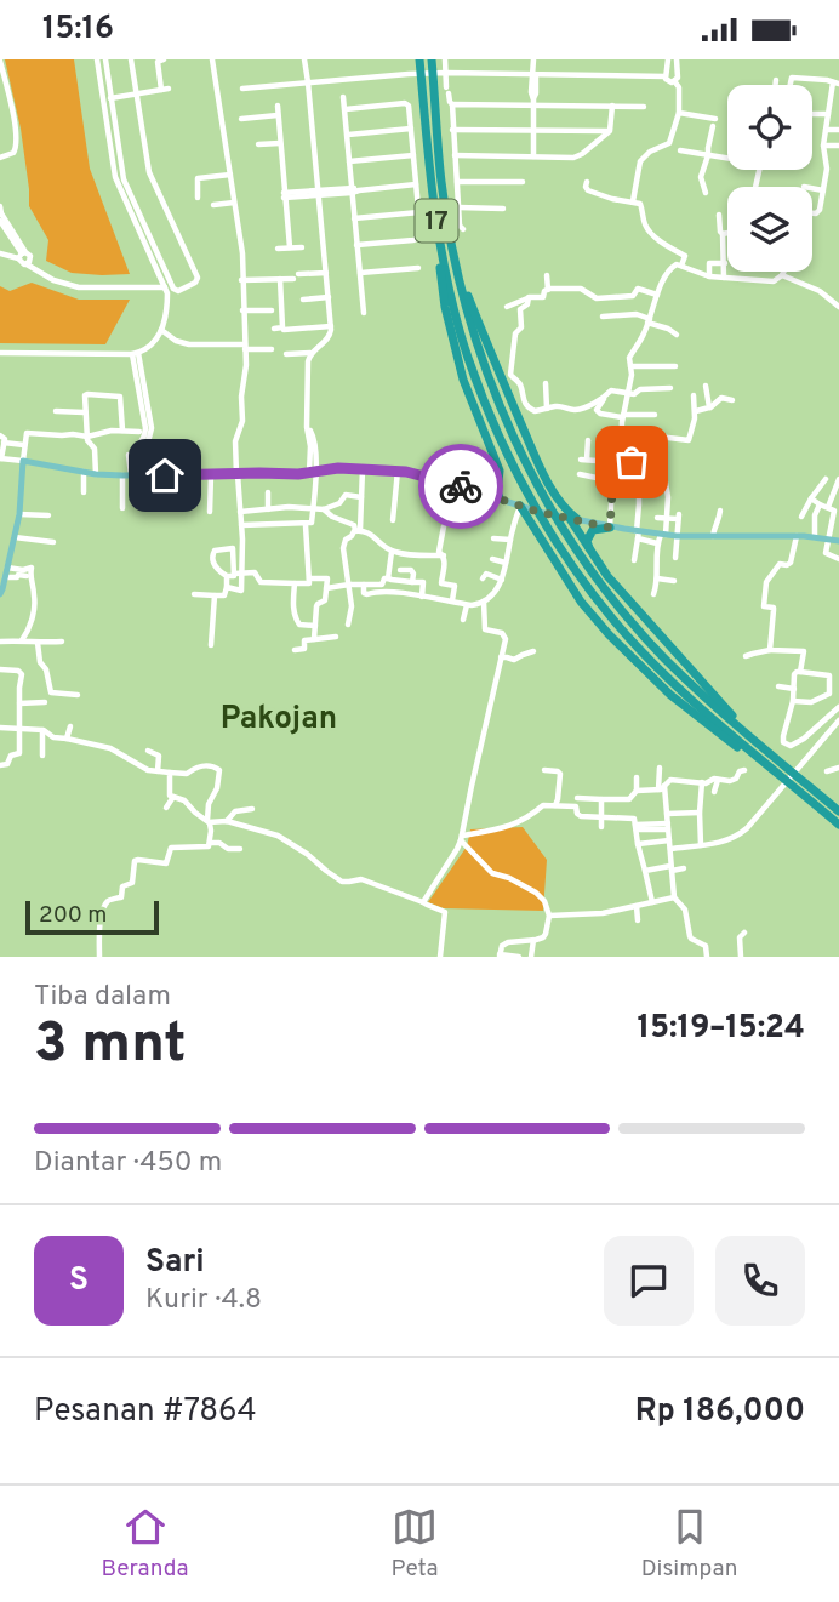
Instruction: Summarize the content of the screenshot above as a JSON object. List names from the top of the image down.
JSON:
{
  "streets": {
    "highway": ["17"]
  },
  "districts": ["Pakojan"],
  "scale_bar": "200 m",
  "page": {
    "status": "15:16",
    "scale": "200 m",
    "heading": ["3 mnt", "Tiba dalam", "15:19–15:24"],
    "panel": [
      "Sari",
      "Kurir · 4.8",
      "Pesanan #7864",
      "Rp 186,000"
    ],
    "bar": "Diantar · 450 m",
    "round": "S",
    "tabs": ["Beranda", "Peta", "Disimpan"]
  }
}
